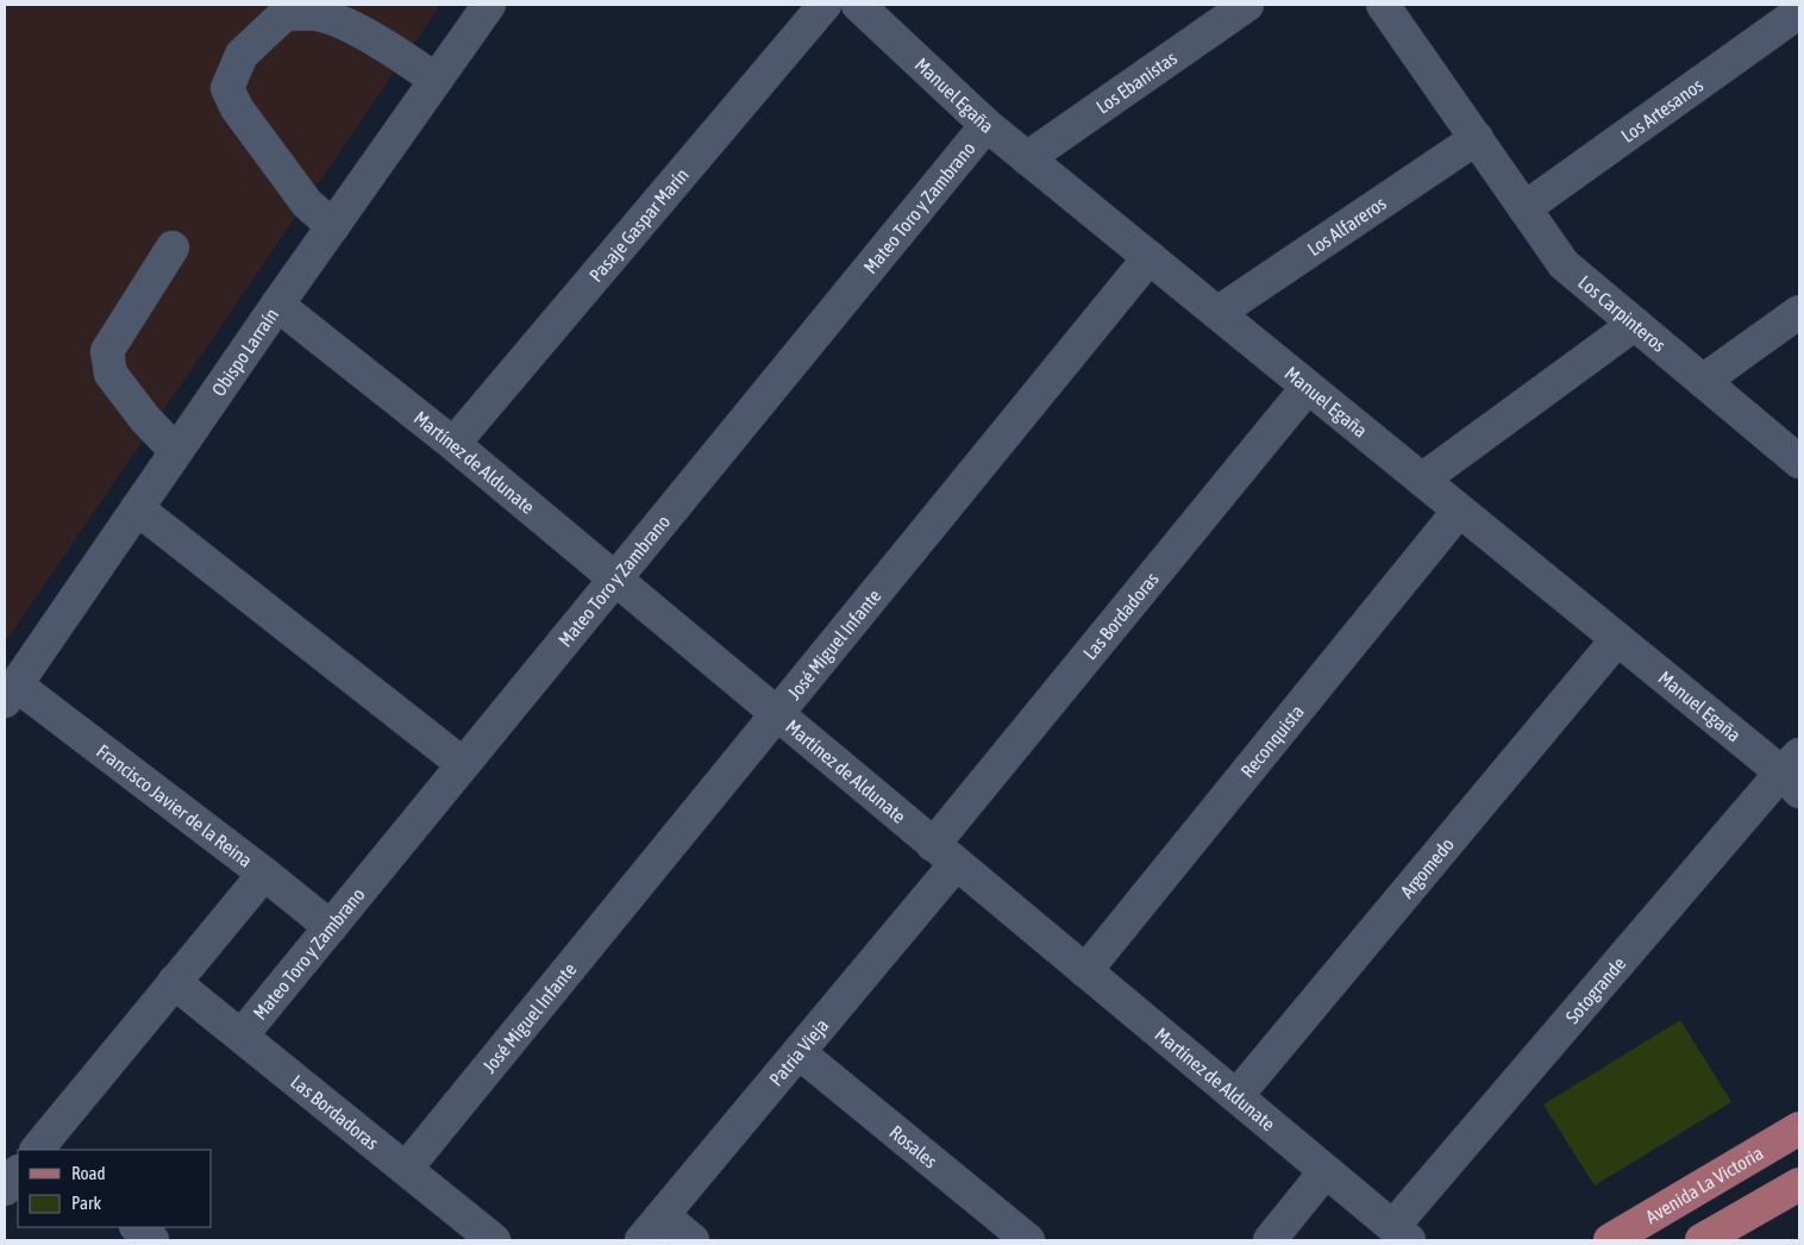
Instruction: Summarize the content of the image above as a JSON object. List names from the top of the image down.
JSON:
{
  "streets": {
    "main road": ["Avenida La Victoria"],
    "street": [
      "Los Ebanistas",
      "Manuel Egaña",
      "Los Artesanos",
      "Mateo Toro y Zambrano",
      "Pasaje Gaspar Marín",
      "Los Alfareros",
      "Los Carpinteros",
      "Obispo Larraín",
      "Martínez de Aldunate",
      "Las Bordadoras",
      "José Miguel Infante",
      "Reconquista",
      "Francisco Javier de la Reina",
      "Argomedo",
      "Sotogrande",
      "Patria Vieja",
      "Rosales"
    ]
  },
  "crossings": [
    ["Los Ebanistas", "Manuel Egaña"],
    ["Manuel Egaña", "Mateo Toro y Zambrano"],
    ["Manuel Egaña", "Los Alfareros"],
    ["Manuel Egaña", "Las Bordadoras"],
    ["Manuel Egaña", "José Miguel Infante"],
    ["Manuel Egaña", "Reconquista"],
    ["Manuel Egaña", "Argomedo"],
    ["Manuel Egaña", "Sotogrande"],
    ["Los Artesanos", "Los Carpinteros"],
    ["Mateo Toro y Zambrano", "Martínez de Aldunate"],
    ["Mateo Toro y Zambrano", "Las Bordadoras"],
    ["Mateo Toro y Zambrano", "Francisco Javier de la Reina"],
    ["Pasaje Gaspar Marín", "Martínez de Aldunate"],
    ["Los Alfareros", "Los Carpinteros"],
    ["Obispo Larraín", "Martínez de Aldunate"],
    ["Obispo Larraín", "Francisco Javier de la Reina"],
    ["Martínez de Aldunate", "Las Bordadoras"],
    ["Martínez de Aldunate", "José Miguel Infante"],
    ["Martínez de Aldunate", "Reconquista"],
    ["Martínez de Aldunate", "Argomedo"],
    ["Martínez de Aldunate", "Sotogrande"],
    ["Martínez de Aldunate", "Patria Vieja"],
    ["Las Bordadoras", "José Miguel Infante"],
    ["Las Bordadoras", "Patria Vieja"],
    ["Patria Vieja", "Rosales"]
  ],
  "legend": ["Road", "Park"]
}
